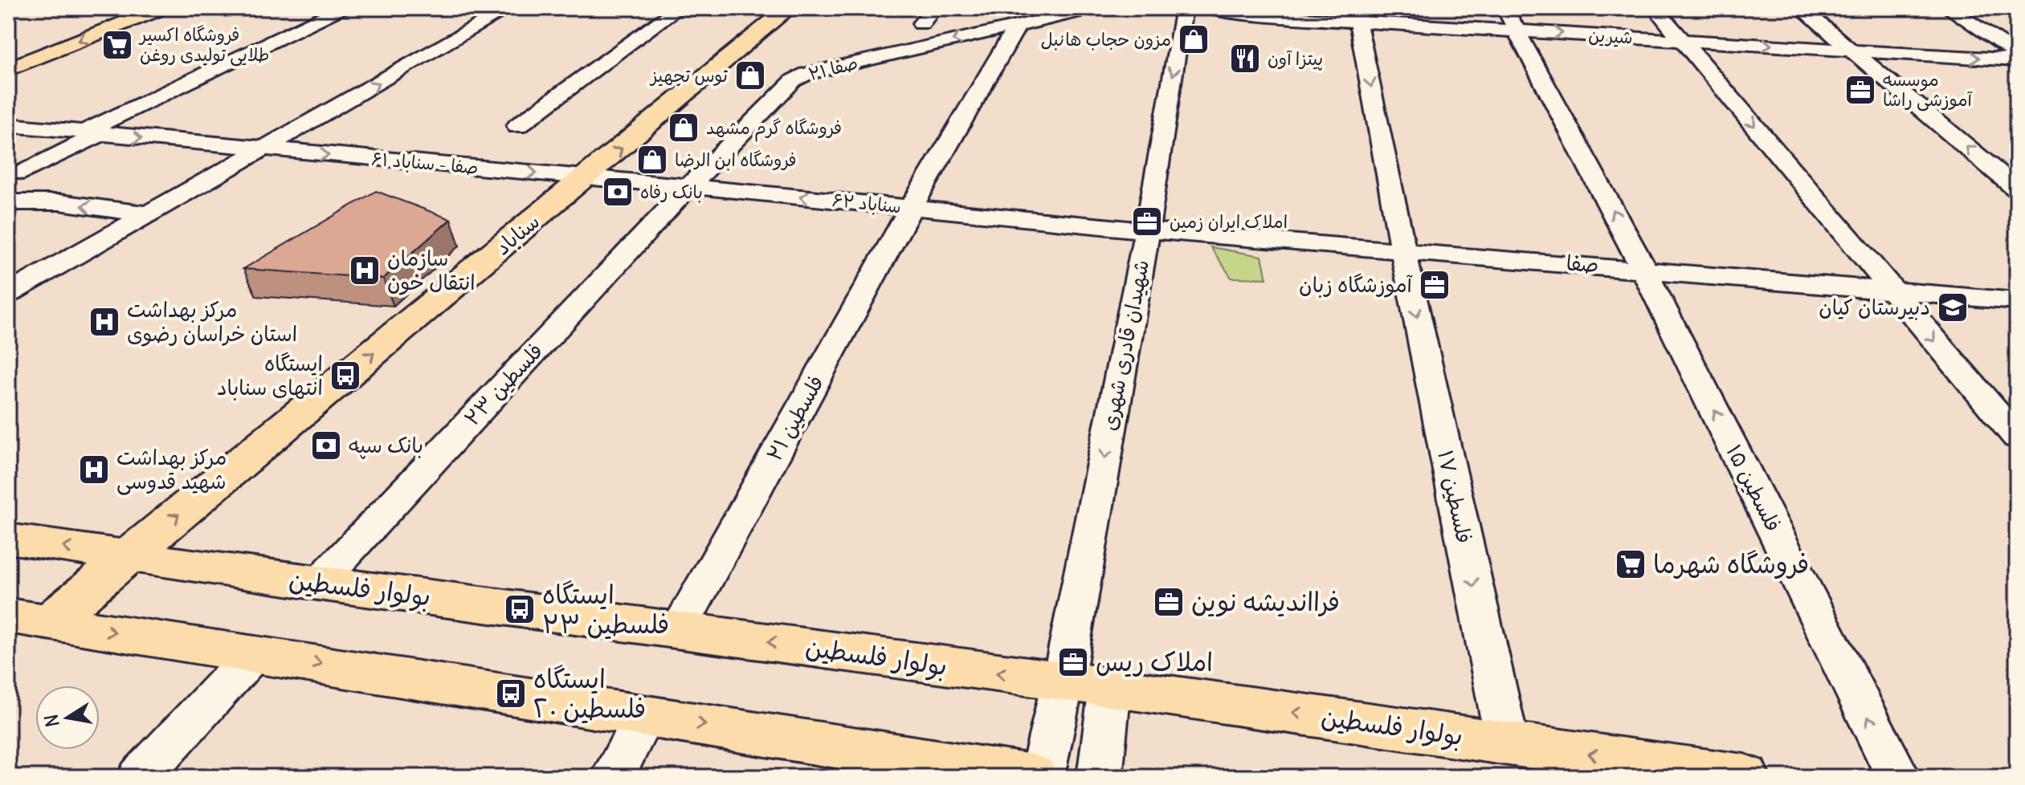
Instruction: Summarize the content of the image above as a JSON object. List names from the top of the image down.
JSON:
{
  "streets": {
    "main road": ["سناباد", "بولوار فلسطین"],
    "street": [
      "شیرین",
      "صفا ۲۱",
      "صفا - سناباد ۶۱",
      "سناباد ۶۲",
      "صفا",
      "شهیدان قادری شهری",
      "فلسطین ۲۳",
      "فلسطین ۲۱",
      "فلسطین ۱۵",
      "فلسطین ۱۷"
    ]
  },
  "crossings": [
    ["شیرین", "شهیدان قادری شهری"],
    ["شیرین", "فلسطین ۱۵"],
    ["شیرین", "فلسطین ۱۷"],
    ["صفا ۲۱", "سناباد ۶۲"],
    ["صفا ۲۱", "فلسطین ۲۳"],
    ["صفا ۲۱", "فلسطین ۲۱"],
    ["صفا - سناباد ۶۱", "سناباد ۶۲"],
    ["صفا - سناباد ۶۱", "سناباد"],
    ["سناباد ۶۲", "سناباد"],
    ["سناباد ۶۲", "صفا"],
    ["سناباد ۶۲", "شهیدان قادری شهری"],
    ["سناباد ۶۲", "فلسطین ۲۳"],
    ["سناباد ۶۲", "فلسطین ۲۱"],
    ["سناباد", "بولوار فلسطین"],
    ["صفا", "شهیدان قادری شهری"],
    ["صفا", "فلسطین ۱۵"],
    ["صفا", "فلسطین ۱۷"],
    ["شهیدان قادری شهری", "بولوار فلسطین"],
    ["فلسطین ۲۳", "بولوار فلسطین"],
    ["فلسطین ۲۱", "بولوار فلسطین"],
    ["فلسطین ۱۷", "بولوار فلسطین"]
  ],
  "one_way": [
    "شیرین",
    "صفا - سناباد ۶۱",
    "سناباد ۶۲",
    "سناباد",
    "شهیدان قادری شهری",
    "فلسطین ۱۷"
  ],
  "places": {
    "shop": [
      "مزون حجاب هانبل",
      "توس تجهیز",
      "فروشگاه گرم مشهد",
      "فروشگاه ابن الرضا"
    ],
    "supermarket": ["فروشگاه اکسیر طلایی تولیدی روغن", "فروشگاه شهرما"],
    "restaurant": ["پیتزا آون"],
    "office": [
      "موسسه آموزشی راشا",
      "املاک ایران زمین",
      "آموزشگاه زبان",
      "فرااندیشه نوین",
      "املاک ریس"
    ],
    "bank": ["بانک رفاه", "بانک سپه"],
    "hospital": ["سازمان انتقال خون", "مرکز بهداشت استان خراسان رضوی", "مرکز بهداشت شهید قدوسی"],
    "school or university": ["دبیرستان کیان"],
    "bus stop": ["ايستگاه انتهای سناباد", "ایستگاه فلسطین ۲۳", "ایستگاه فلسطین ٢۰"]
  },
  "north": "left"
}
